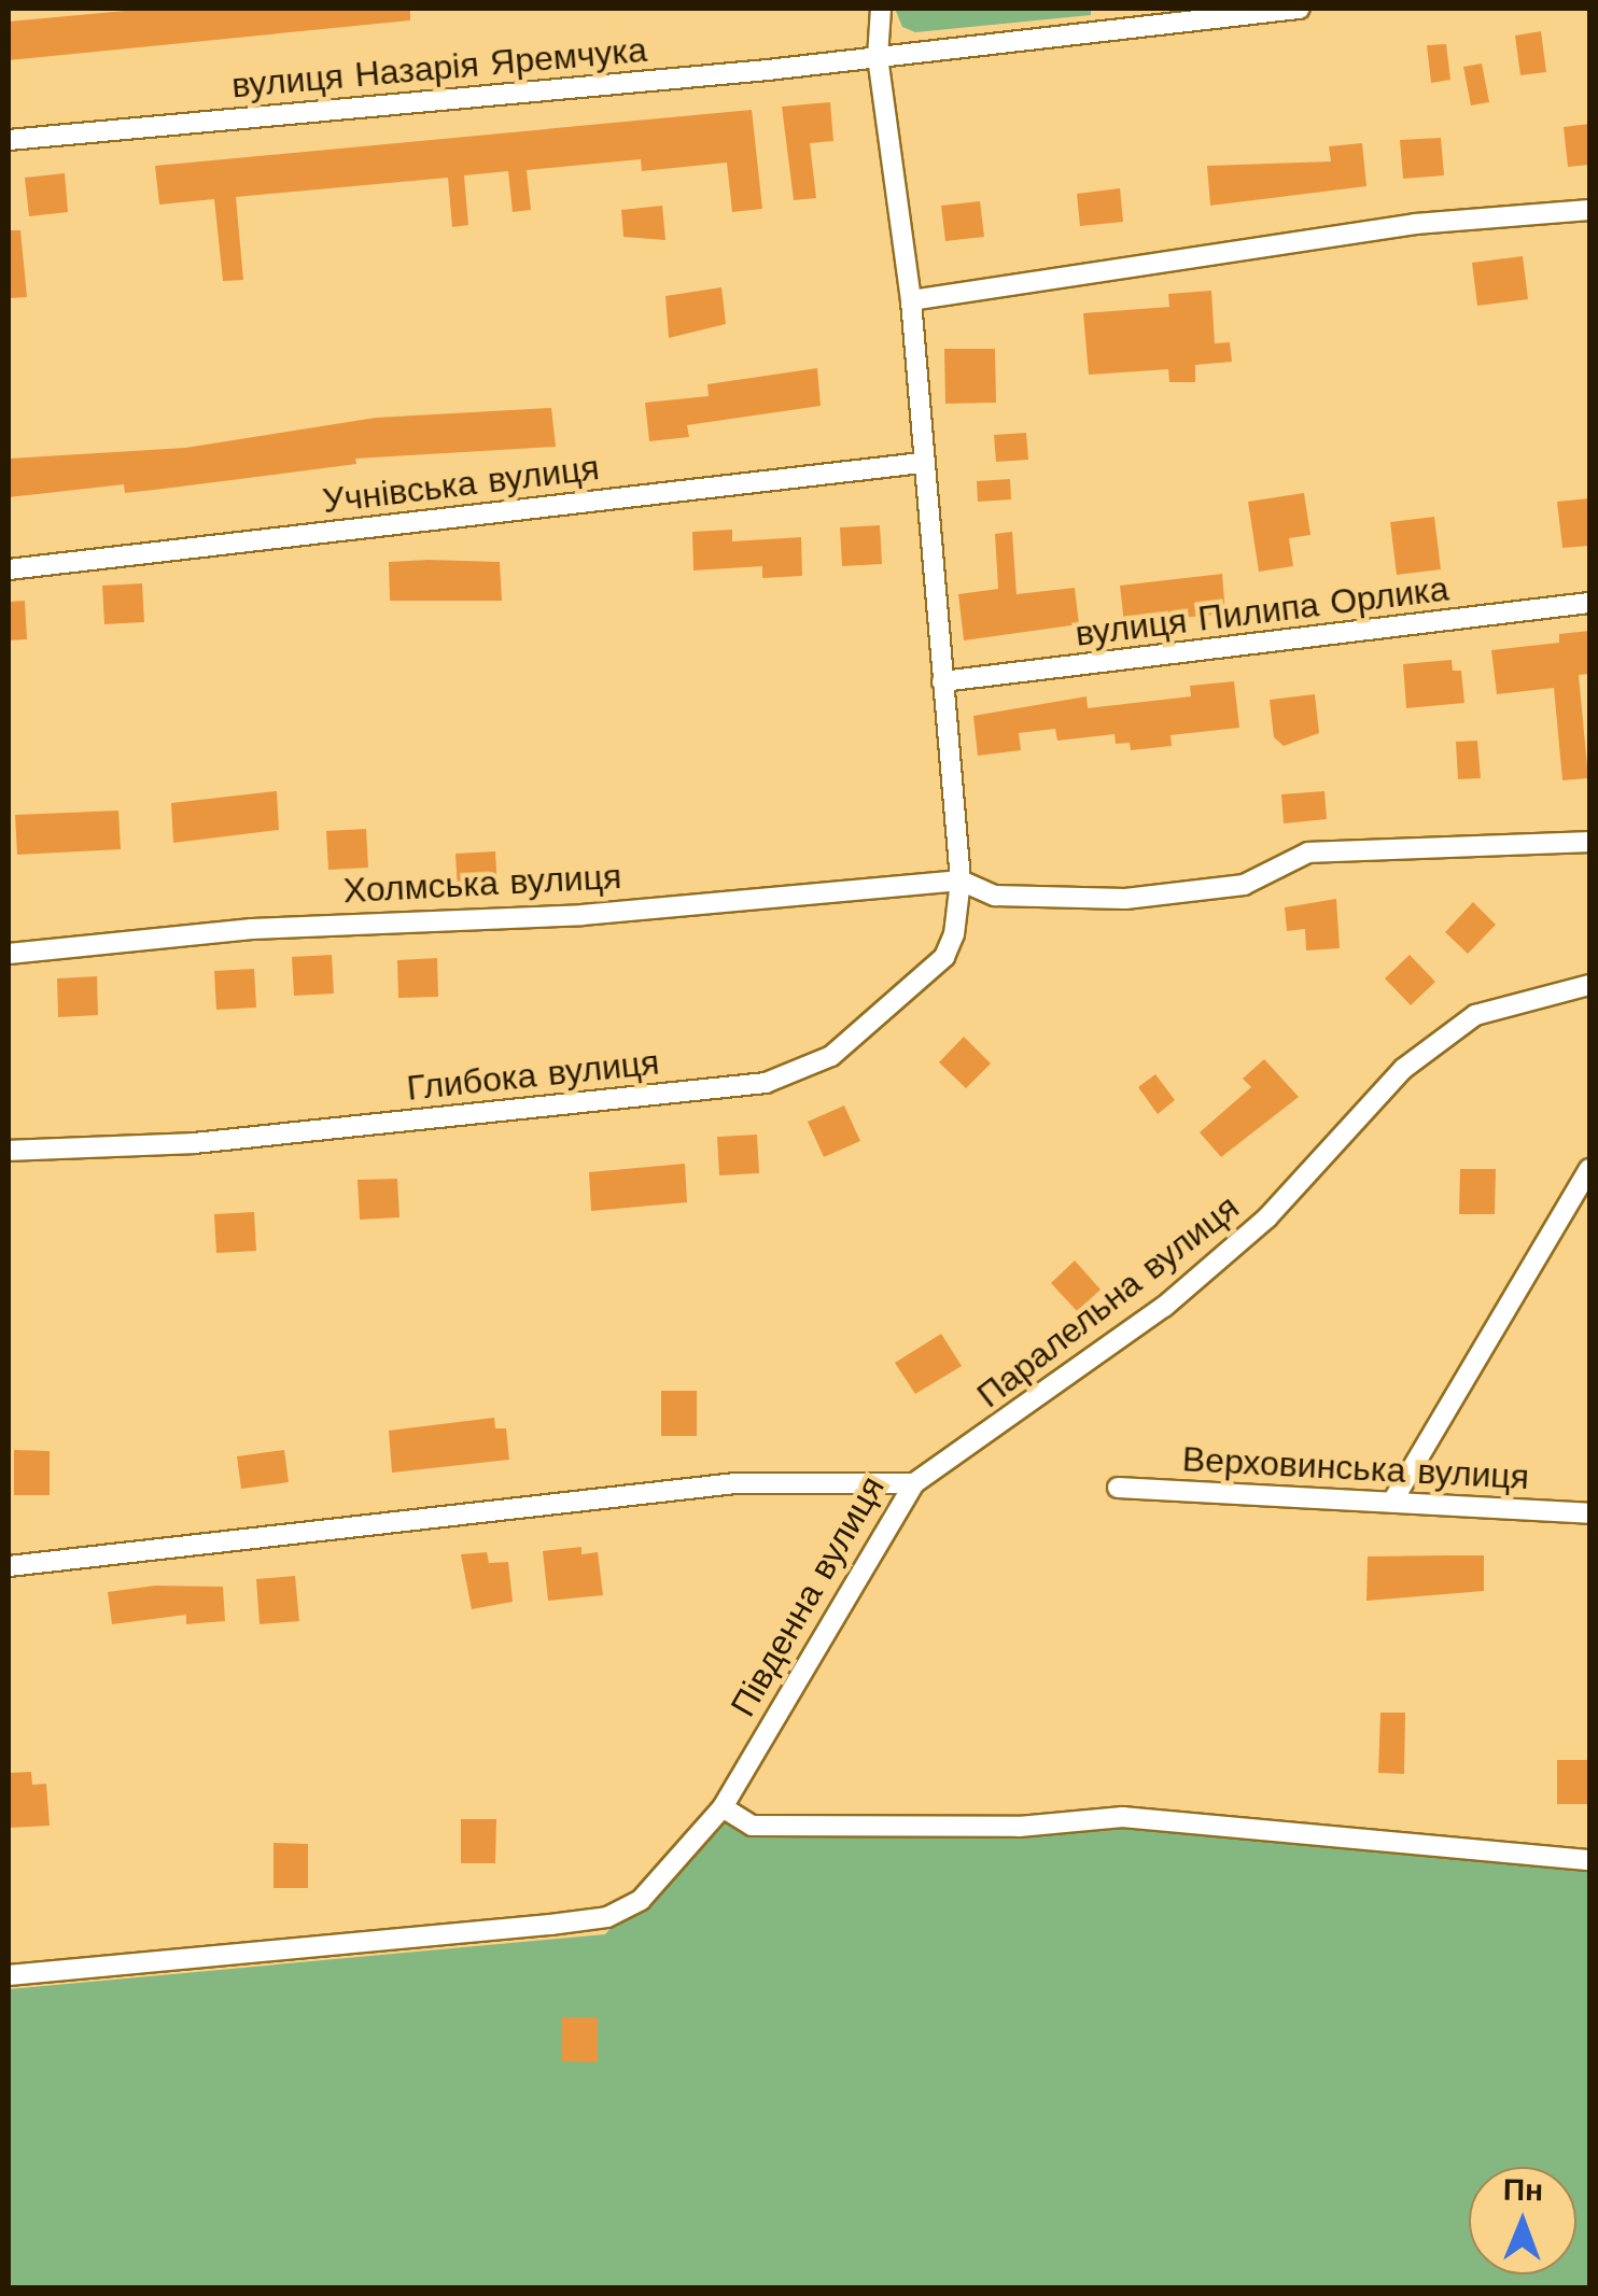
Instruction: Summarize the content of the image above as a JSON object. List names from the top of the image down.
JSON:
{
  "streets": {
    "street": [
      "вулиця Назарія Яремчука",
      "Учнівська вулиця",
      "вулиця Пилипа Орлика",
      "Холмська вулиця",
      "Глибока вулиця",
      "Паралельна вулиця",
      "Верховинська вулиця",
      "Південна вулиця"
    ]
  },
  "crossings": [
    ["вулиця Назарія Яремчука", "Глибока вулиця"],
    ["Учнівська вулиця", "Глибока вулиця"],
    ["вулиця Пилипа Орлика", "Глибока вулиця"],
    ["Холмська вулиця", "Глибока вулиця"],
    ["Паралельна вулиця", "Південна вулиця"]
  ],
  "north": "top"
}
